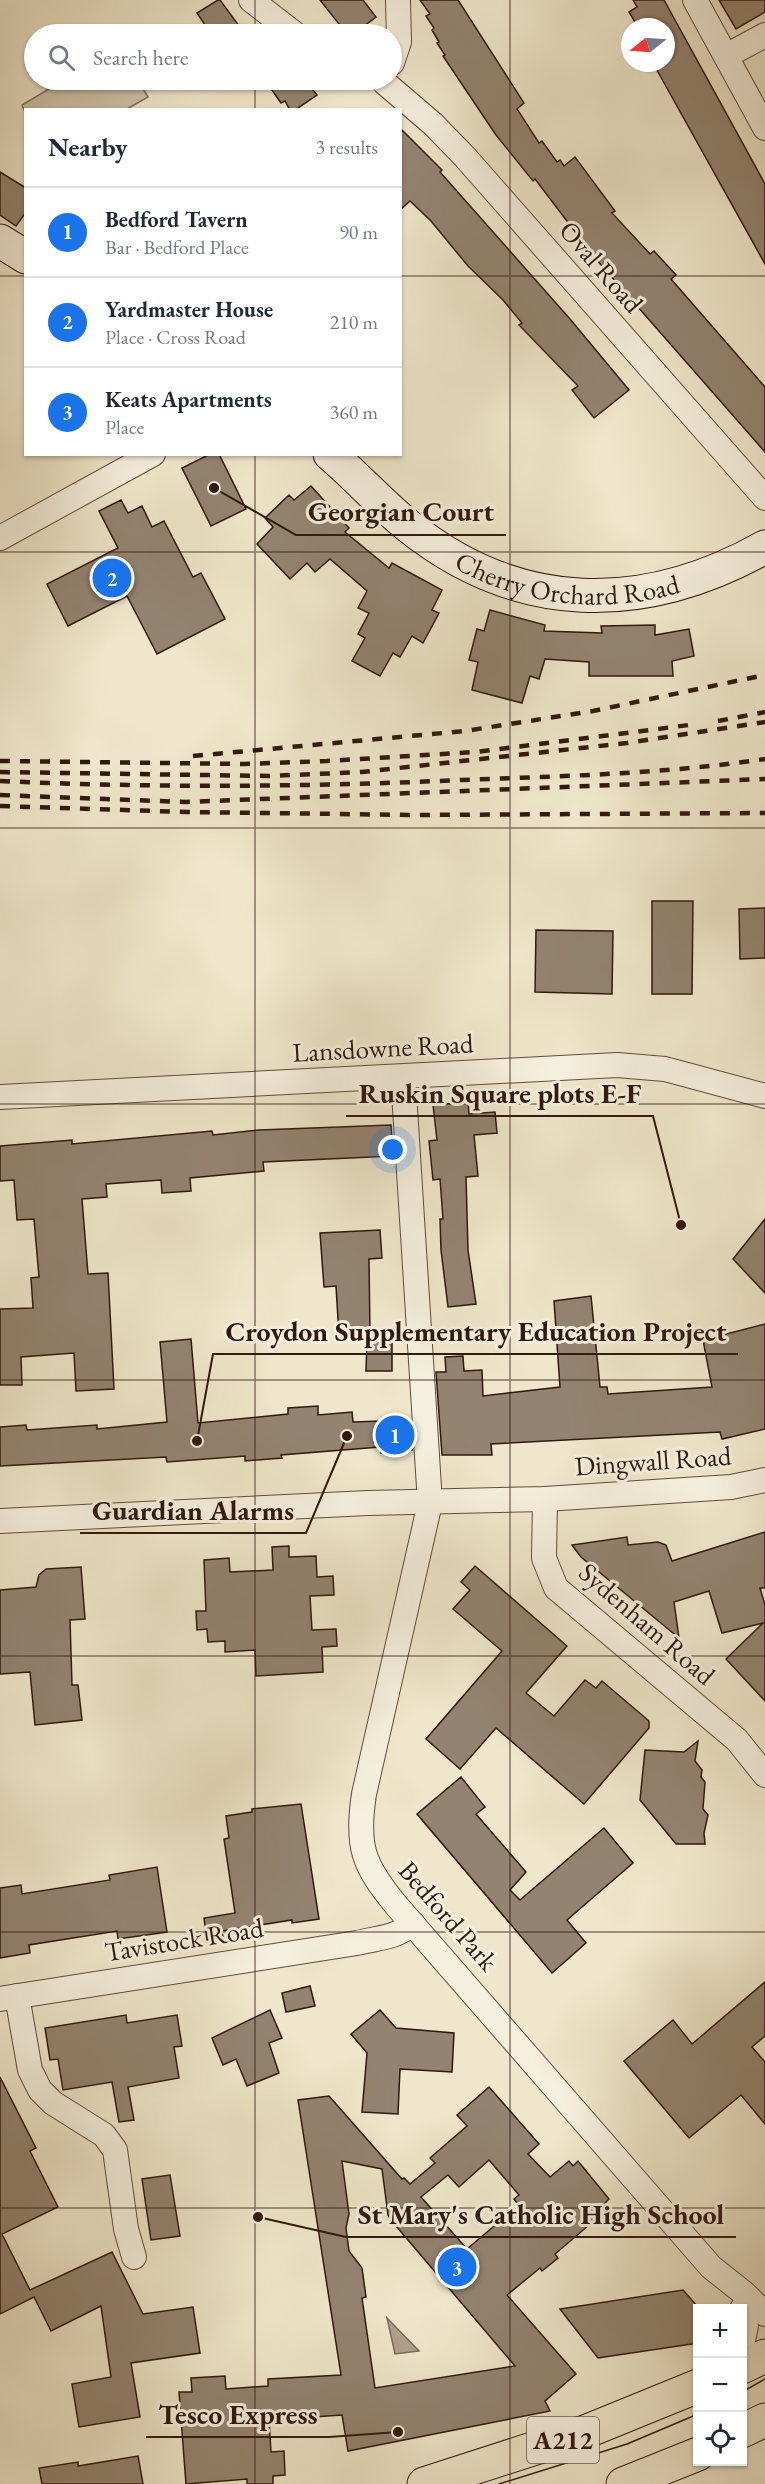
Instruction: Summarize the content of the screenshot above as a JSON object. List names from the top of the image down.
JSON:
{
  "streets": {
    "main road": ["A212"],
    "street": [
      "Oval Road",
      "Cherry Orchard Road",
      "Lansdowne Road",
      "Dingwall Road",
      "Sydenham Road",
      "Bedford Park",
      "Tavistock Road"
    ]
  },
  "crossings": [
    ["Lansdowne Road", "Bedford Park"],
    ["Dingwall Road", "Sydenham Road"],
    ["Bedford Park", "Tavistock Road"]
  ],
  "places": [
    "Georgian Court",
    "Ruskin Square plots E-F",
    "Guardian Alarms",
    "Croydon Supplementary Education Project",
    "St Mary's Catholic High School",
    "Tesco Express"
  ],
  "north": "left",
  "page": {
    "search": "Search here",
    "heading": ["Nearby", "3 results"],
    "list": [
      {
        "mark": "1",
        "name": "Bedford Tavern",
        "note": "Bar · Bedford Place",
        "value": "90 m"
      },
      {
        "mark": "2",
        "name": "Yardmaster House",
        "note": "Place · Cross Road",
        "value": "210 m"
      },
      {
        "mark": "3",
        "name": "Keats Apartments",
        "note": "Place",
        "value": "360 m"
      }
    ],
    "pins": ["2", "1", "3"],
    "map_buttons": ["+", "−"]
  }
}
